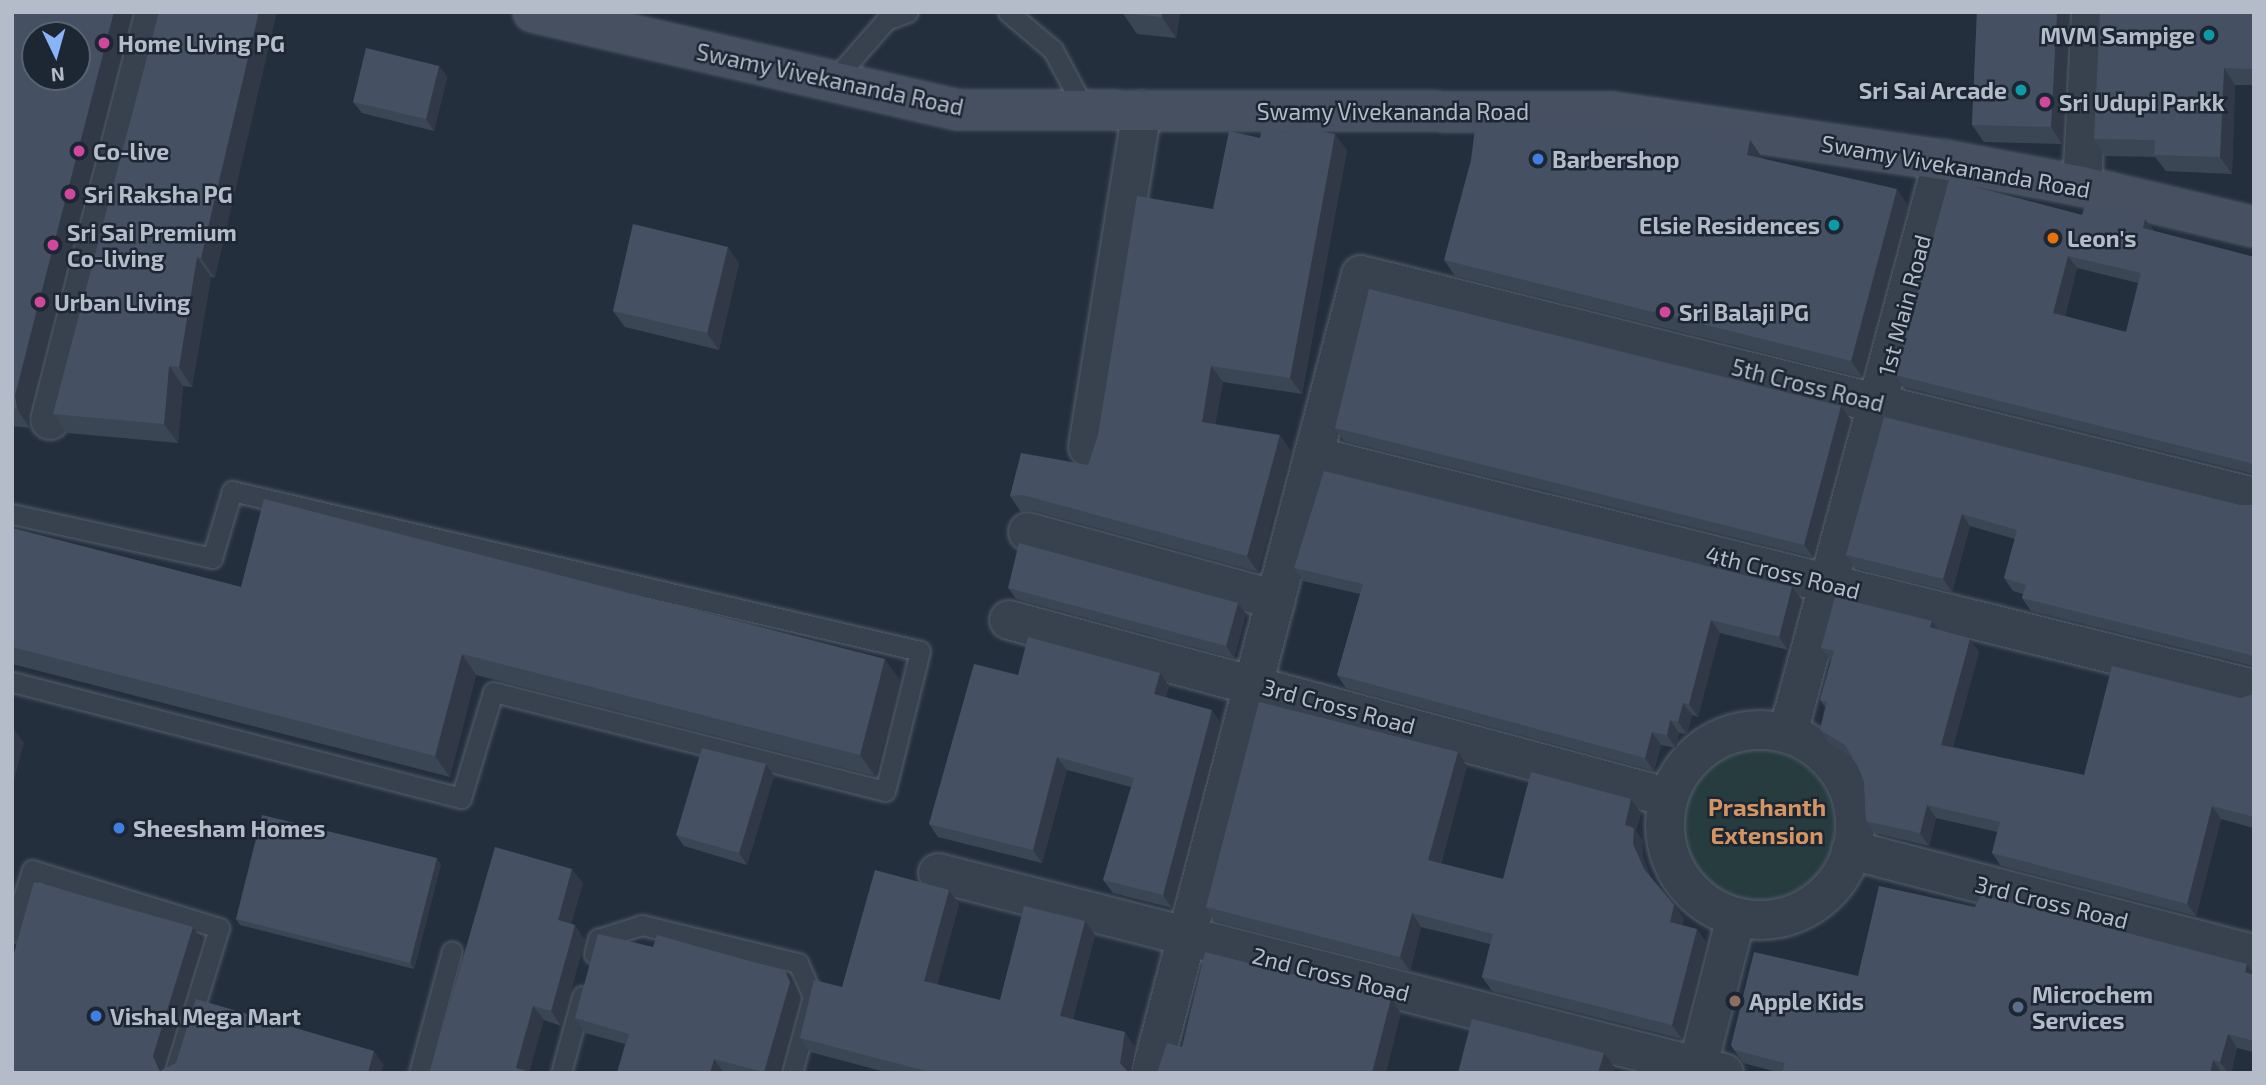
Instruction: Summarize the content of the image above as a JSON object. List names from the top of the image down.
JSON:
{
  "streets": {
    "street": [
      "Swamy Vivekananda Road",
      "1st Main Road",
      "5th Cross Road",
      "4th Cross Road",
      "3rd Cross Road",
      "2nd Cross Road"
    ]
  },
  "crossings": [
    ["Swamy Vivekananda Road", "1st Main Road"],
    ["1st Main Road", "5th Cross Road"],
    ["1st Main Road", "4th Cross Road"],
    ["1st Main Road", "3rd Cross Road"],
    ["5th Cross Road", "4th Cross Road"]
  ],
  "districts": ["Prashanth Extension"],
  "places": [
    "MVM Sampige",
    "Home Living PG",
    "Sri Sai Arcade",
    "Sri Udupi Parkk",
    "Co-live",
    "Barbershop",
    "Sri Raksha PG",
    "Elsie Residences",
    "Leon's",
    "Sri Sai Premium Co-living",
    "Urban Living",
    "Sri Balaji PG",
    "Sheesham Homes",
    "Apple Kids",
    "Microchem Services",
    "Vishal Mega Mart"
  ],
  "north": "bottom"
}
